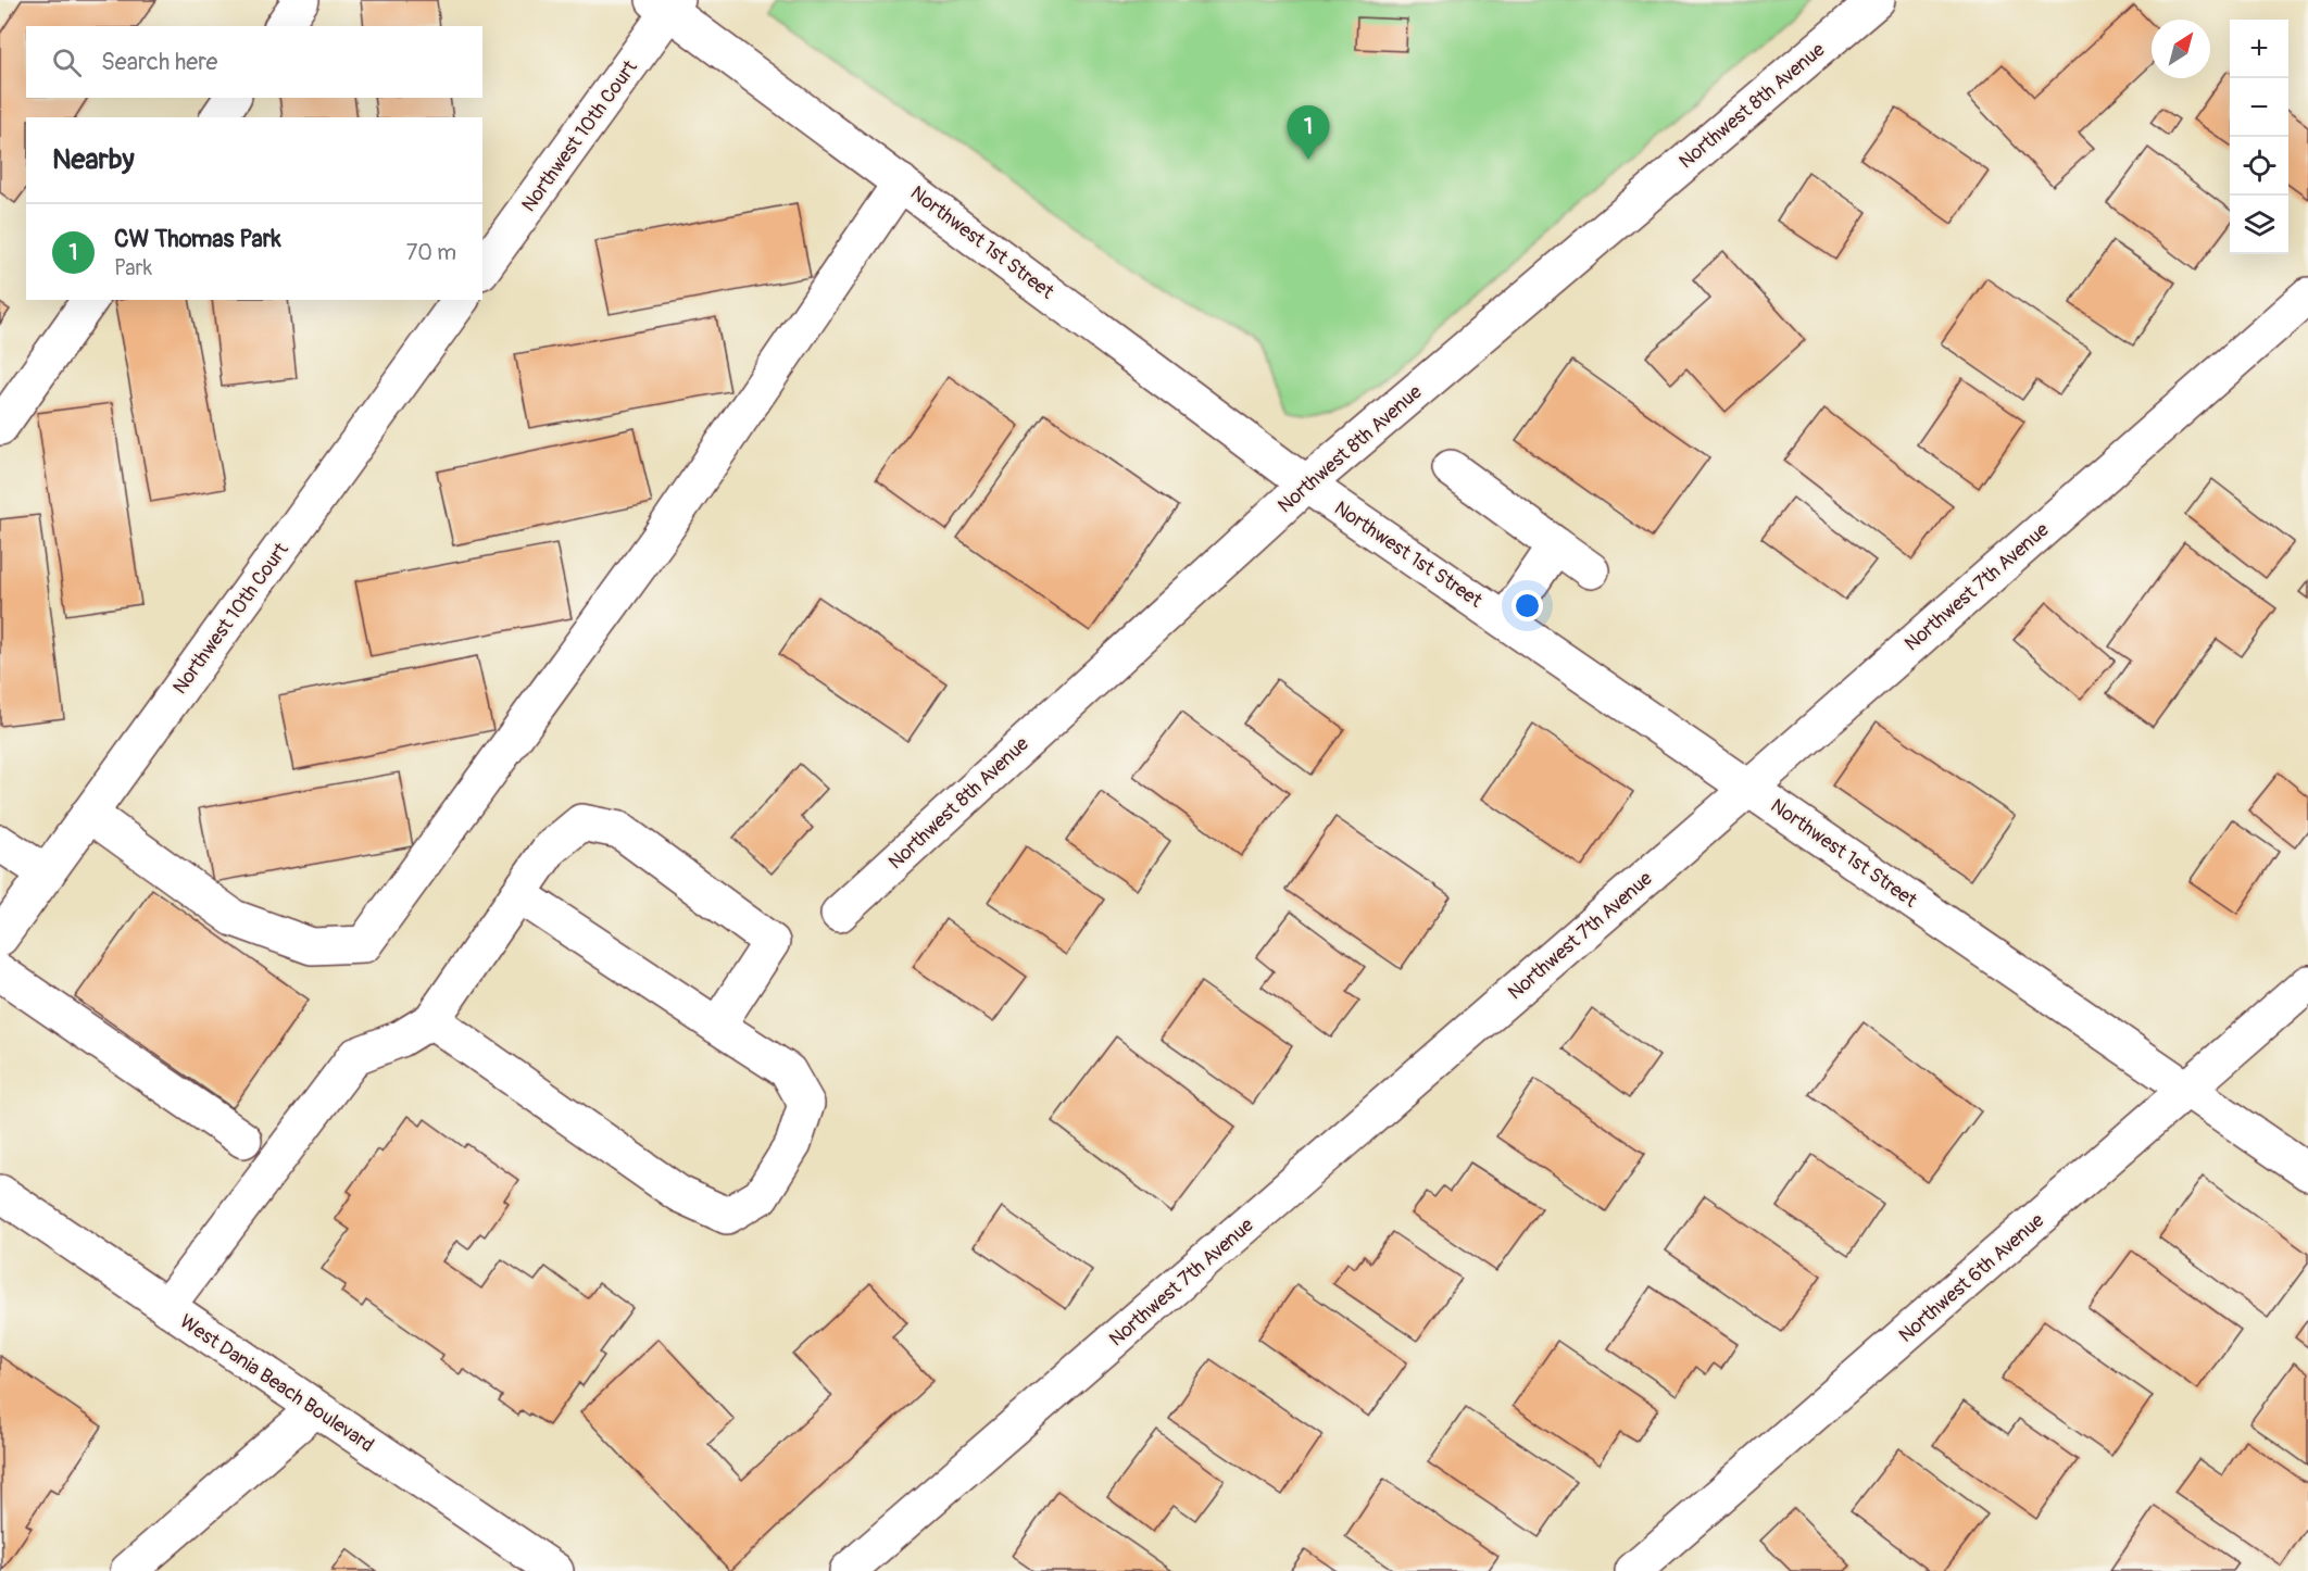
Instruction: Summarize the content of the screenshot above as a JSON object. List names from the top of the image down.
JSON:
{
  "streets": {
    "street": [
      "Northwest 8th Avenue",
      "Northwest 10th Court",
      "Northwest 1st Street",
      "Northwest 7th Avenue",
      "Northwest 6th Avenue",
      "West Dania Beach Boulevard"
    ]
  },
  "crossings": [
    ["Northwest 8th Avenue", "Northwest 1st Street"],
    ["Northwest 10th Court", "Northwest 1st Street"],
    ["Northwest 1st Street", "Northwest 7th Avenue"],
    ["Northwest 1st Street", "Northwest 6th Avenue"]
  ],
  "north": "top right",
  "page": {
    "map_buttons": ["+", "−"],
    "search": "Search here",
    "pins": "1",
    "heading": "Nearby",
    "list": [
      {
        "mark": "1",
        "name": "CW Thomas Park",
        "note": "Park",
        "value": "70 m"
      }
    ]
  }
}
